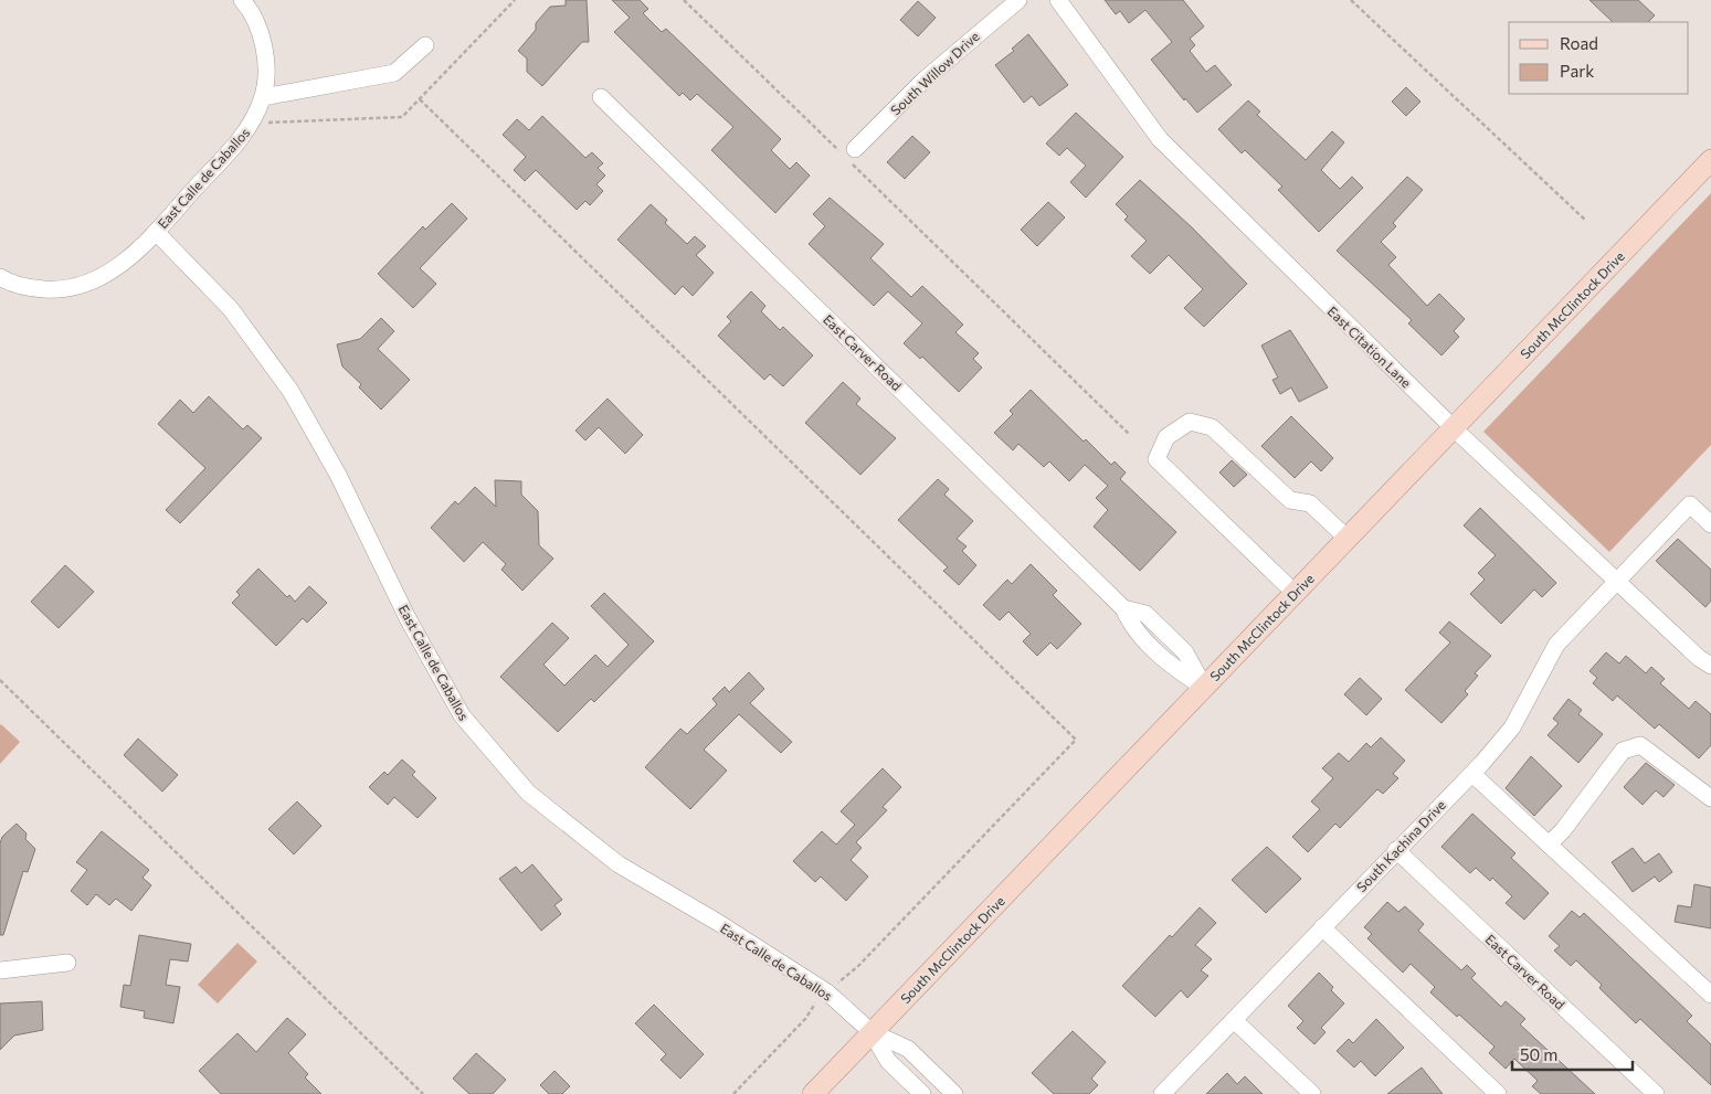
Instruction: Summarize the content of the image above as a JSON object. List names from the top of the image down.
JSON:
{
  "streets": {
    "main road": ["South McClintock Drive"],
    "street": [
      "South Willow Drive",
      "East Calle de Caballos",
      "East Citation Lane",
      "East Carver Road",
      "South Kachina Drive"
    ]
  },
  "crossings": [
    ["East Calle de Caballos", "South McClintock Drive"],
    ["South McClintock Drive", "East Citation Lane"],
    ["South McClintock Drive", "East Carver Road"],
    ["East Citation Lane", "South Kachina Drive"],
    ["East Carver Road", "South Kachina Drive"]
  ],
  "legend": ["Road", "Park"],
  "scale_bar": "50 m"
}
